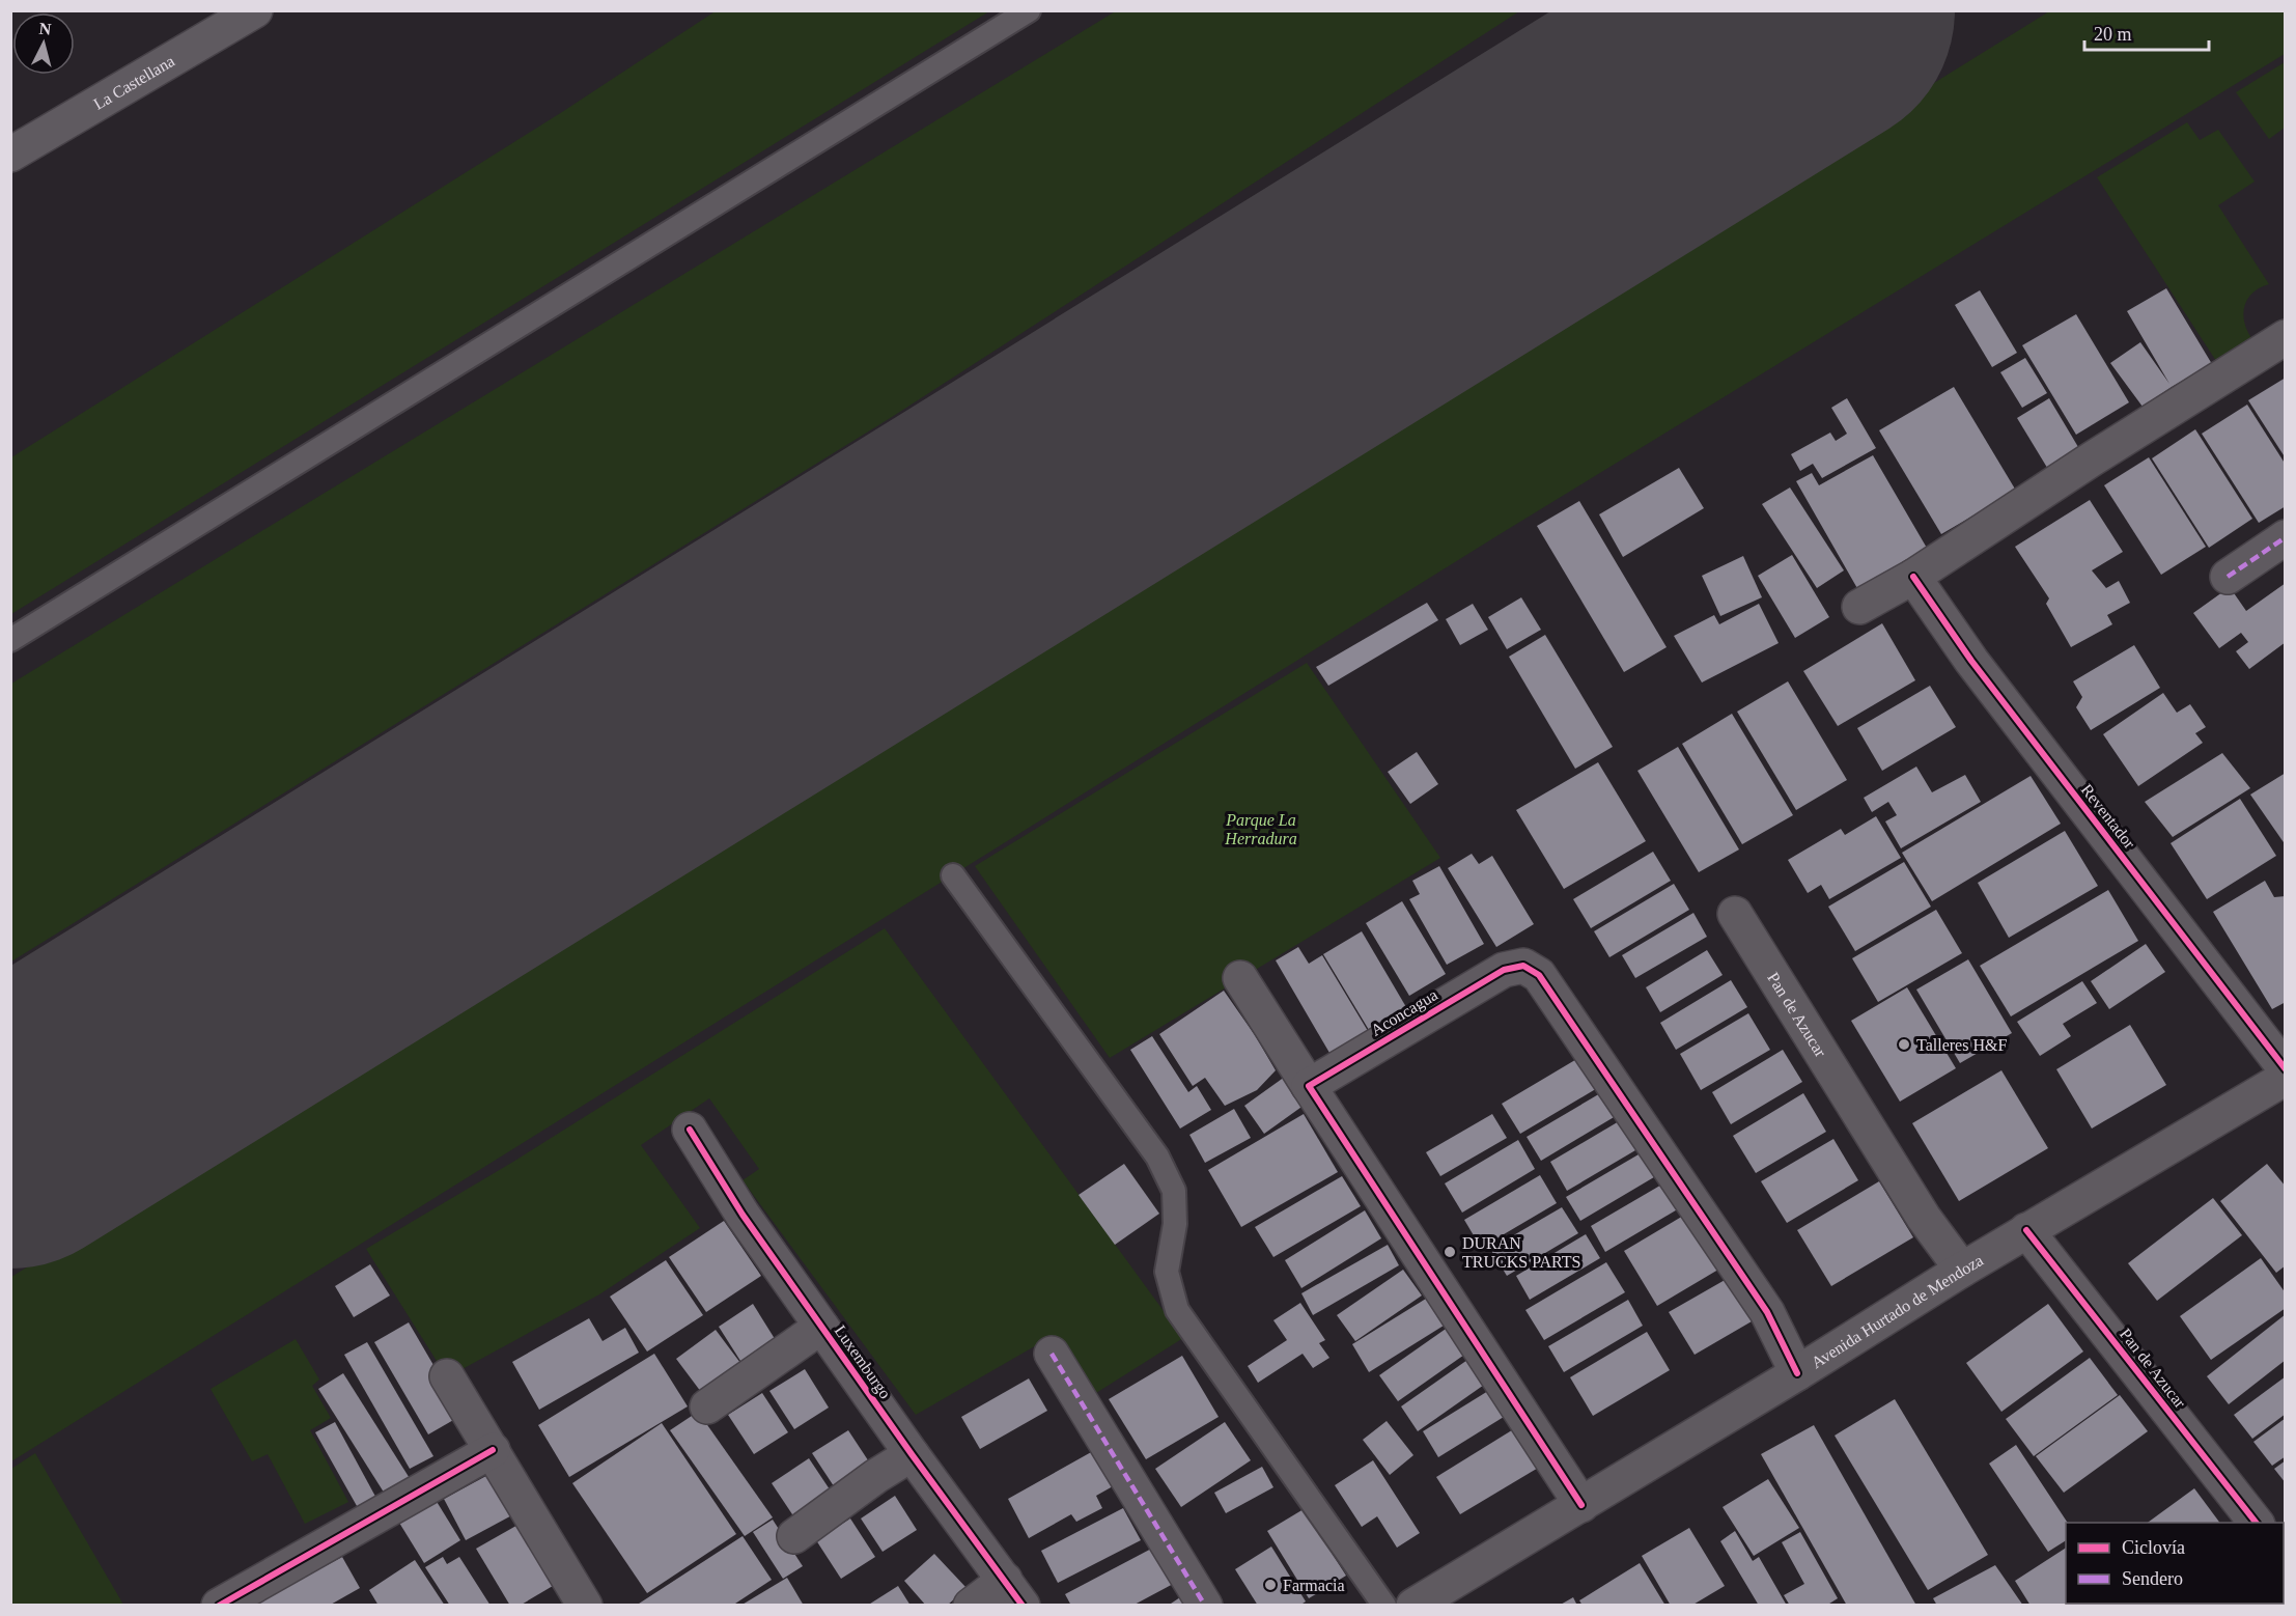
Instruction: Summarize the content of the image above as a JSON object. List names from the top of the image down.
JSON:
{
  "streets": {
    "street": [
      "La Castellana",
      "Reventador",
      "Aconcagua",
      "Pan de Azucar",
      "Avenida Hurtado de Mendoza",
      "Luxemburgo"
    ]
  },
  "crossings": [
    ["Aconcagua", "Avenida Hurtado de Mendoza"],
    ["Pan de Azucar", "Avenida Hurtado de Mendoza"]
  ],
  "parks": ["Parque La Herradura"],
  "places": ["Talleres H&F", "DURAN TRUCKS PARTS", "Farmacia"],
  "legend": ["Ciclovía", "Sendero"],
  "scale_bar": "20 m",
  "north": "top"
}
